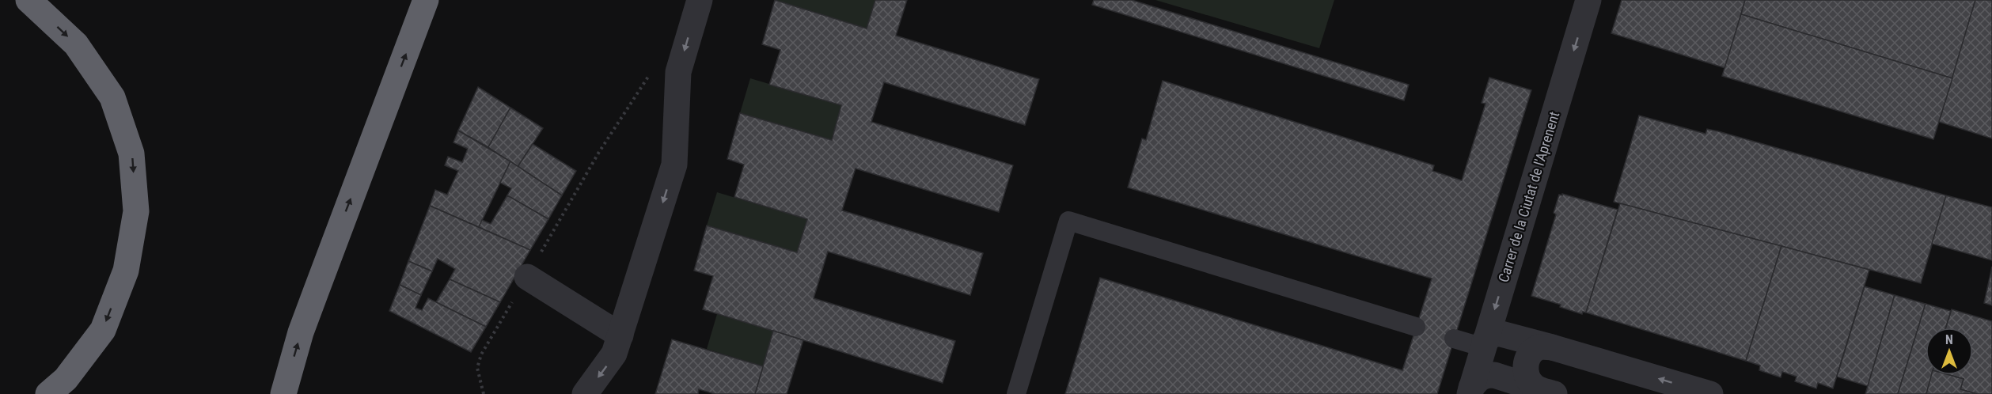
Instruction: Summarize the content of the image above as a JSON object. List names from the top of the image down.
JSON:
{
  "streets": {
    "street": ["Carrer de la Ciutat de l'Aprenent"]
  },
  "one_way": ["Carrer de la Ciutat de l'Aprenent"],
  "north": "top"
}
